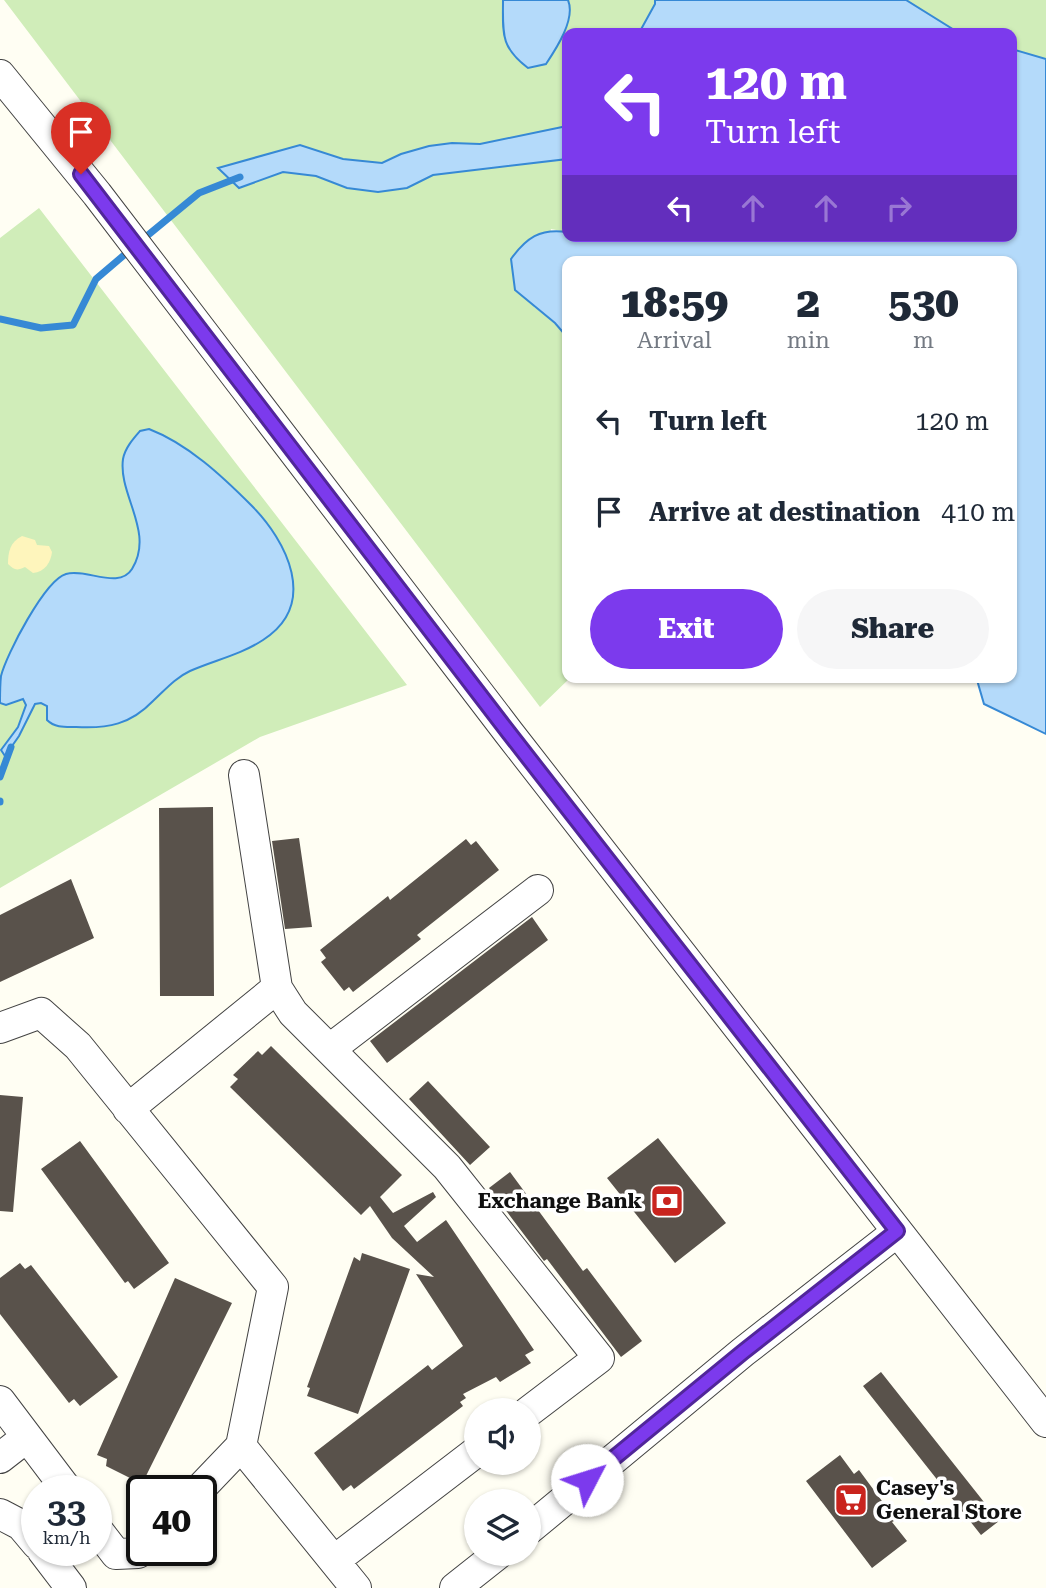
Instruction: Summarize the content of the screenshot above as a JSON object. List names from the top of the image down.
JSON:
{
  "places": {
    "bank": ["Exchange Bank"],
    "supermarket": ["Casey's General Store"]
  },
  "page": {
    "turn": ["120 m", "Turn left"],
    "eta": [
      "18:59",
      "Arrival",
      "2",
      "min",
      "530",
      "m"
    ],
    "list": [
      {
        "name": "Turn left",
        "value": "120 m"
      },
      {
        "name": "Arrive at destination",
        "value": "410 m"
      }
    ],
    "buttons": ["Exit", "Share"],
    "speed": "33 km/h",
    "limit": "40"
  }
}
